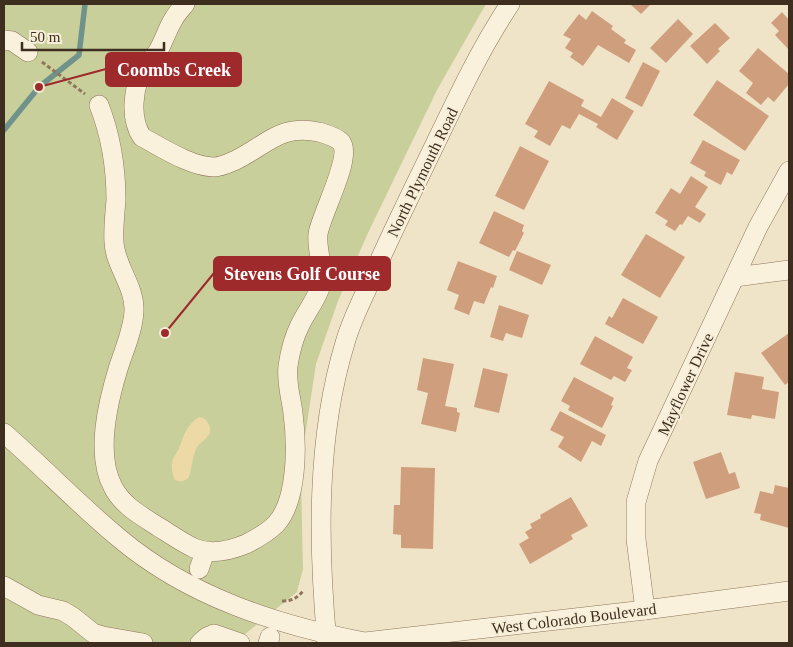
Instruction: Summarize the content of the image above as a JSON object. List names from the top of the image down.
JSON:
{
  "streets": {
    "street": ["North Plymouth Road", "Mayflower Drive", "West Colorado Boulevard"]
  },
  "crossings": [
    ["North Plymouth Road", "West Colorado Boulevard"],
    ["Mayflower Drive", "West Colorado Boulevard"]
  ],
  "places": ["Coombs Creek", "Stevens Golf Course"],
  "scale_bar": "50 m"
}
